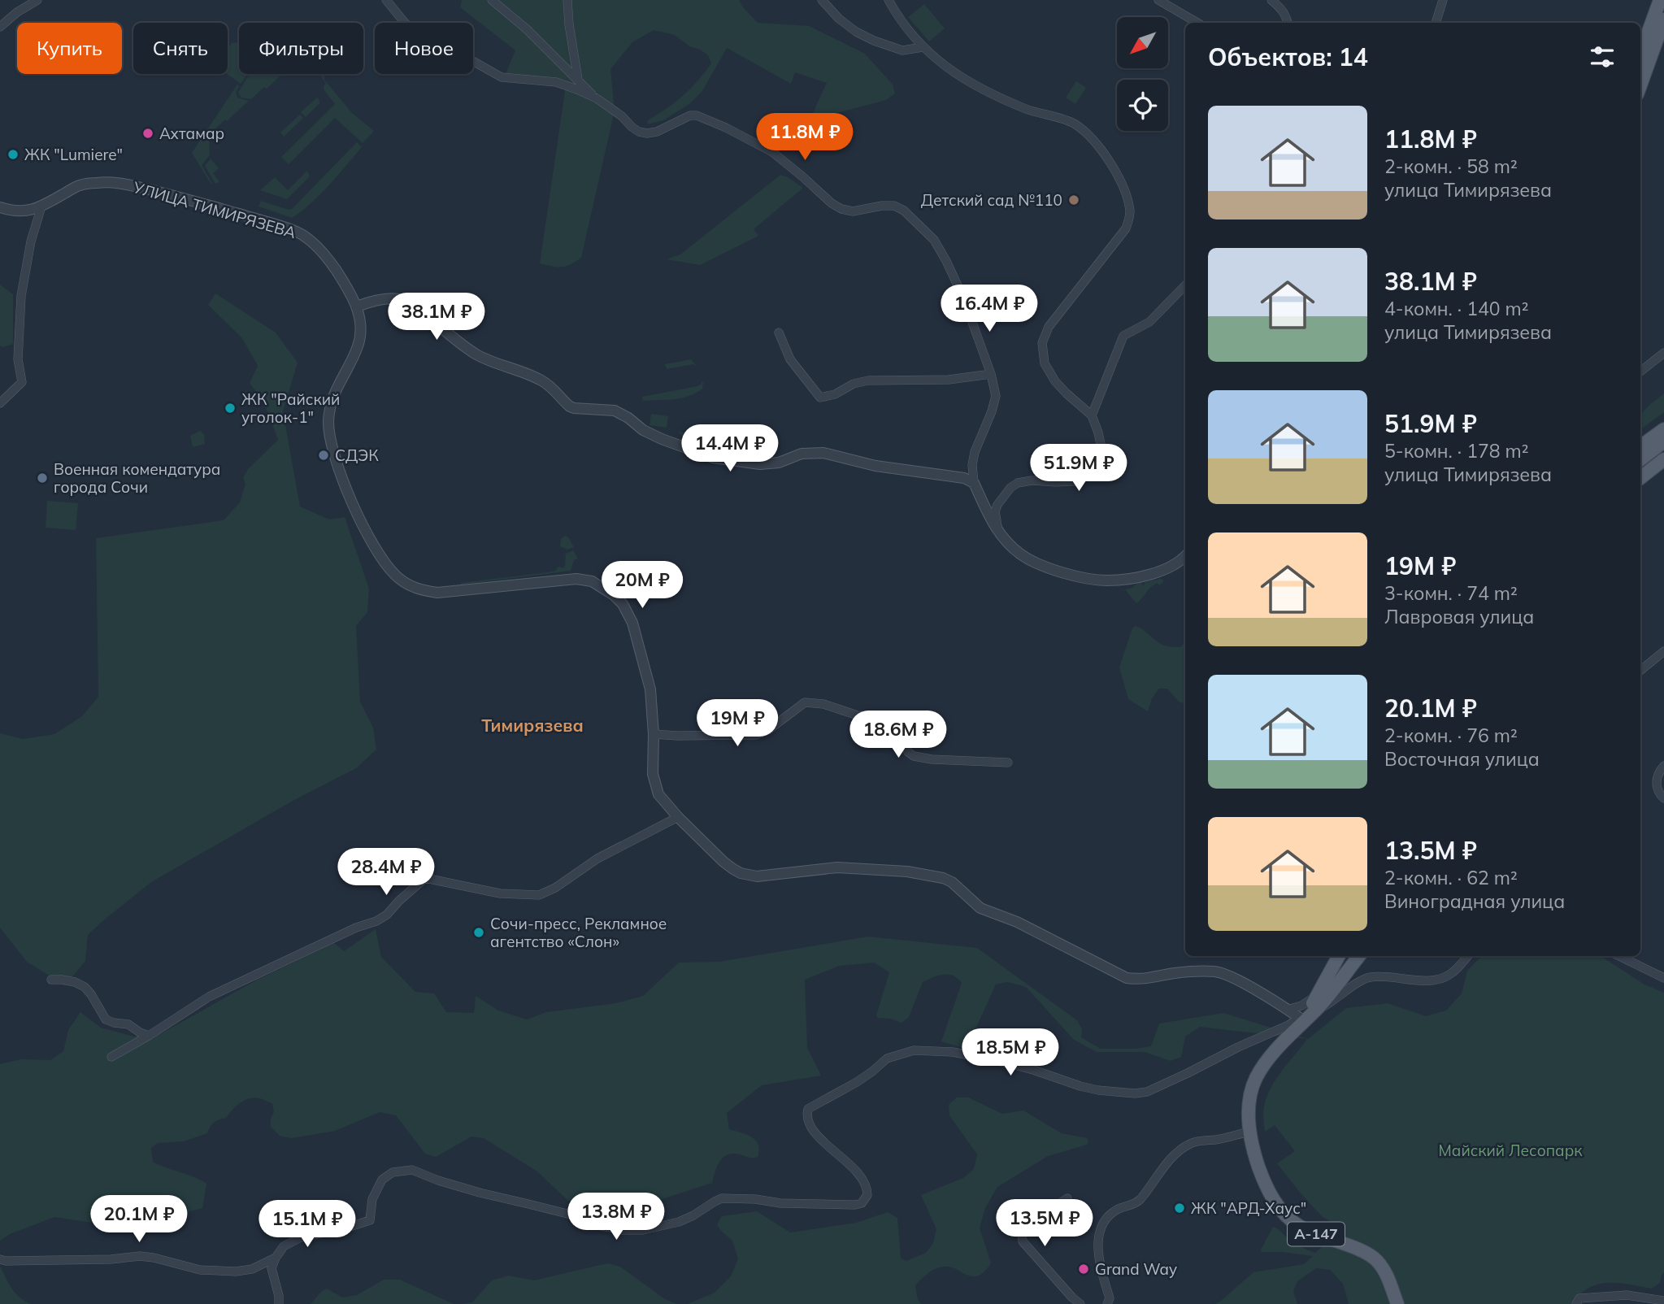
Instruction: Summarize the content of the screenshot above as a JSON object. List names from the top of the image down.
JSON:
{
  "streets": {
    "main road": ["А-147"],
    "street": ["УЛИЦА ТИМИРЯЗЕВА"]
  },
  "crossings": [
    ["УЛИЦА ТИМИРЯЗЕВА", "А-147"]
  ],
  "districts": ["Тимирязева"],
  "parks": ["Майский Лесопарк"],
  "places": [
    "Ахтамар",
    "ЖК \"Lumiere\"",
    "Детский сад №110",
    "ЖК \"Райский уголок-1\"",
    "СДЭК",
    "Военная комендатура города Сочи",
    "Сочи-пресс, Рекламное агентство «Слон»",
    "ЖК \"АРД-Хаус\"",
    "Grand Way"
  ],
  "north": "bottom left",
  "page": {
    "chip": [
      "Купить",
      "Снять",
      "Фильтры",
      "Новое"
    ],
    "heading": "Объектов: 14",
    "list": [
      {
        "name": "11.8M ₽",
        "note": "2-комн. · 58 m² · улица Тимирязева"
      },
      {
        "name": "38.1M ₽",
        "note": "4-комн. · 140 m² · улица Тимирязева"
      },
      {
        "name": "51.9M ₽",
        "note": "5-комн. · 178 m² · улица Тимирязева"
      },
      {
        "name": "19M ₽",
        "note": "3-комн. · 74 m² · Лавровая улица"
      },
      {
        "name": "20.1M ₽",
        "note": "2-комн. · 76 m² · Восточная улица"
      },
      {
        "name": "13.5M ₽",
        "note": "2-комн. · 62 m² · Виноградная улица"
      }
    ],
    "price": [
      "11.8M ₽",
      "16.4M ₽",
      "38.1M ₽",
      "14.4M ₽",
      "51.9M ₽",
      "20M ₽",
      "19M ₽",
      "18.6M ₽",
      "28.4M ₽",
      "18.5M ₽",
      "13.8M ₽",
      "20.1M ₽",
      "13.5M ₽",
      "15.1M ₽"
    ]
  }
}
